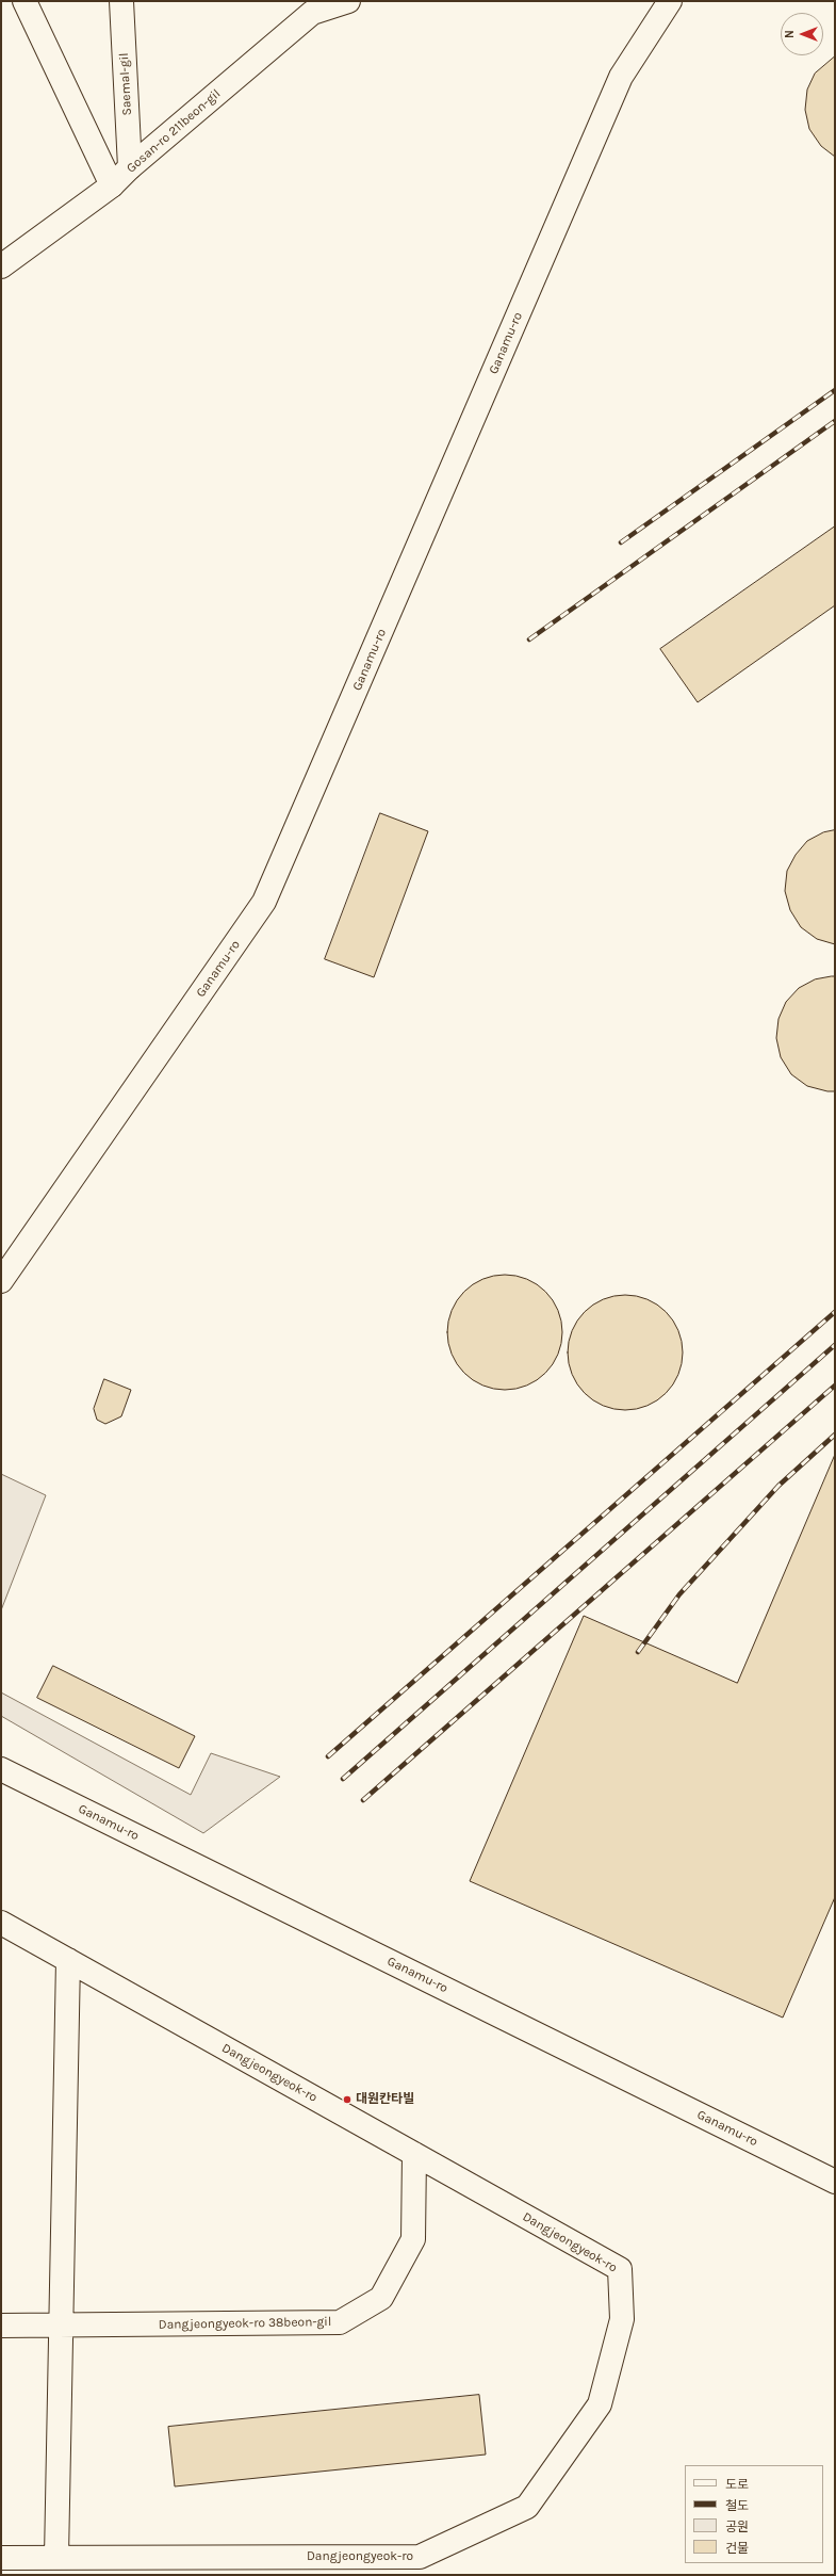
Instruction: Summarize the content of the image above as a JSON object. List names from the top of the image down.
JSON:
{
  "streets": {
    "street": [
      "Saemal-gil",
      "Gosan-ro 211beon-gil",
      "Ganamu-ro",
      "Dangjeongyeok-ro",
      "Dangjeongyeok-ro 38beon-gil"
    ]
  },
  "crossings": [
    ["Saemal-gil", "Gosan-ro 211beon-gil"],
    ["Dangjeongyeok-ro", "Dangjeongyeok-ro 38beon-gil"]
  ],
  "places": ["대원칸타빌"],
  "legend": [
    "도로",
    "철도",
    "공원",
    "건물"
  ],
  "north": "left"
}
